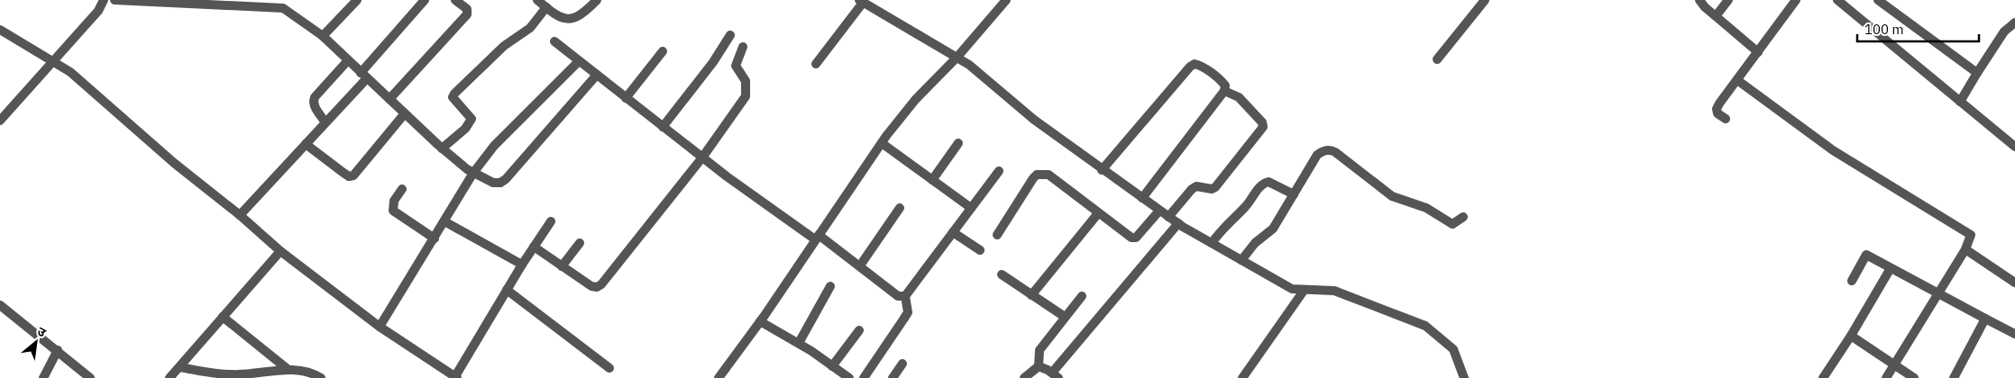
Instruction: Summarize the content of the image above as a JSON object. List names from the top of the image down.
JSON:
{
  "scale_bar": "100 m",
  "north": "top right"
}
